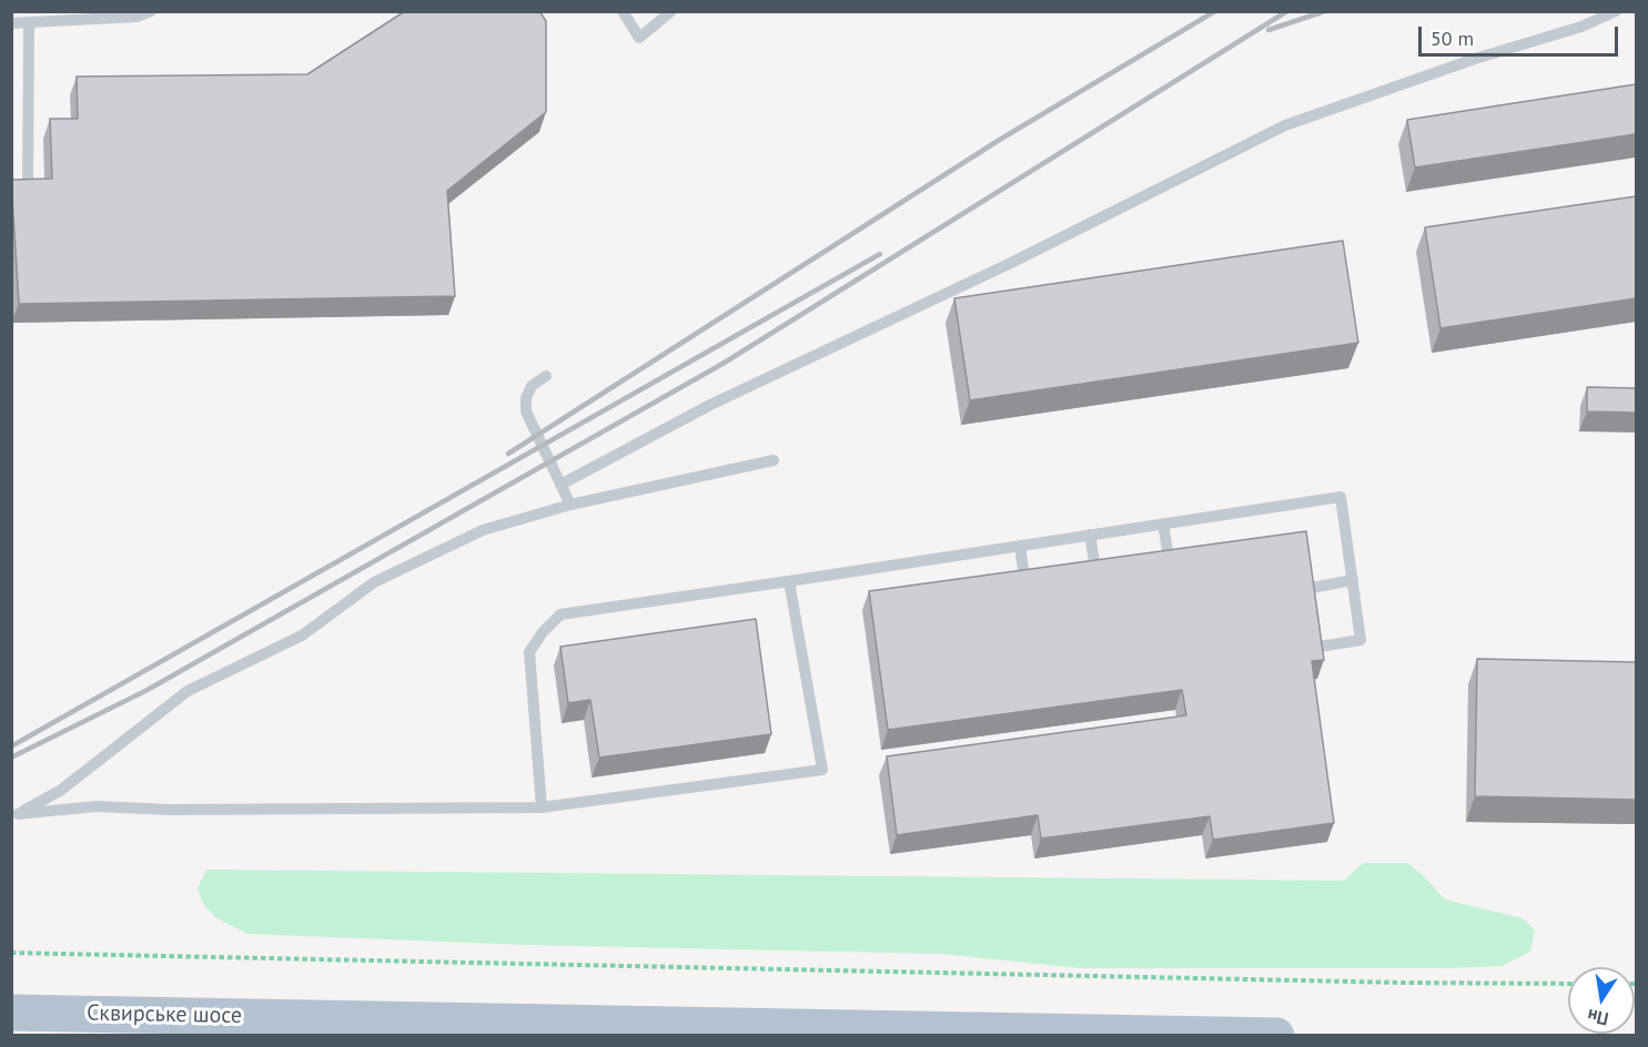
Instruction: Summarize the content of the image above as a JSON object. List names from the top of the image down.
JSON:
{
  "streets": {
    "main road": ["Сквирське шосе"]
  },
  "scale_bar": "50 m",
  "north": "bottom"
}
